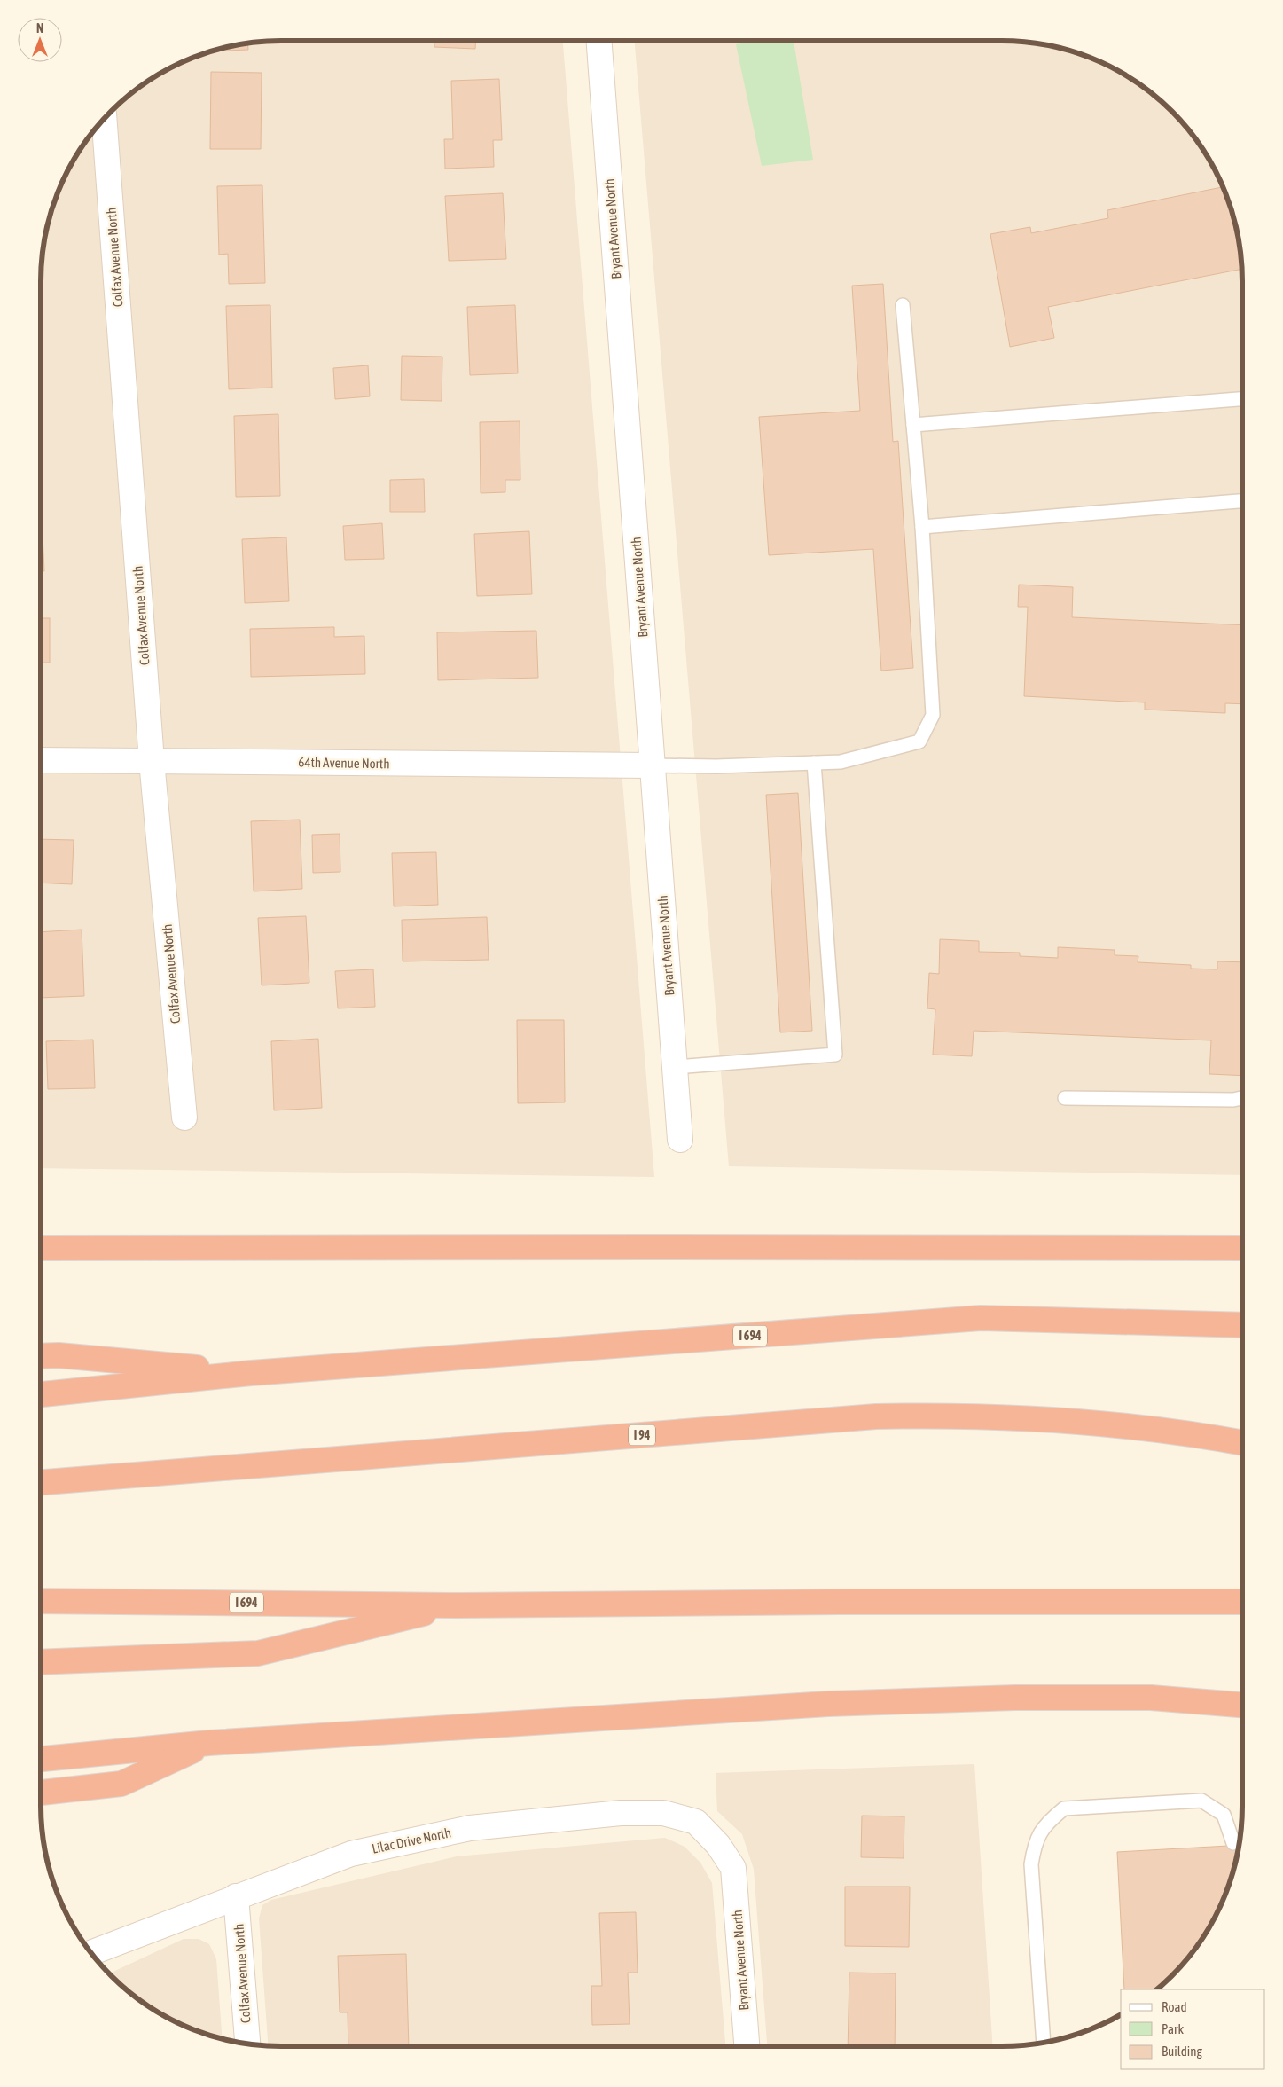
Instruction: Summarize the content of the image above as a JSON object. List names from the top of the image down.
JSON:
{
  "streets": {
    "highway": ["I 694", "I 94"],
    "street": [
      "Bryant Avenue North",
      "Colfax Avenue North",
      "64th Avenue North",
      "Lilac Drive North"
    ]
  },
  "crossings": [
    ["Bryant Avenue North", "64th Avenue North"],
    ["Bryant Avenue North", "Lilac Drive North"],
    ["Colfax Avenue North", "64th Avenue North"],
    ["Colfax Avenue North", "Lilac Drive North"]
  ],
  "legend": ["Road", "Park", "Building"],
  "north": "top"
}
